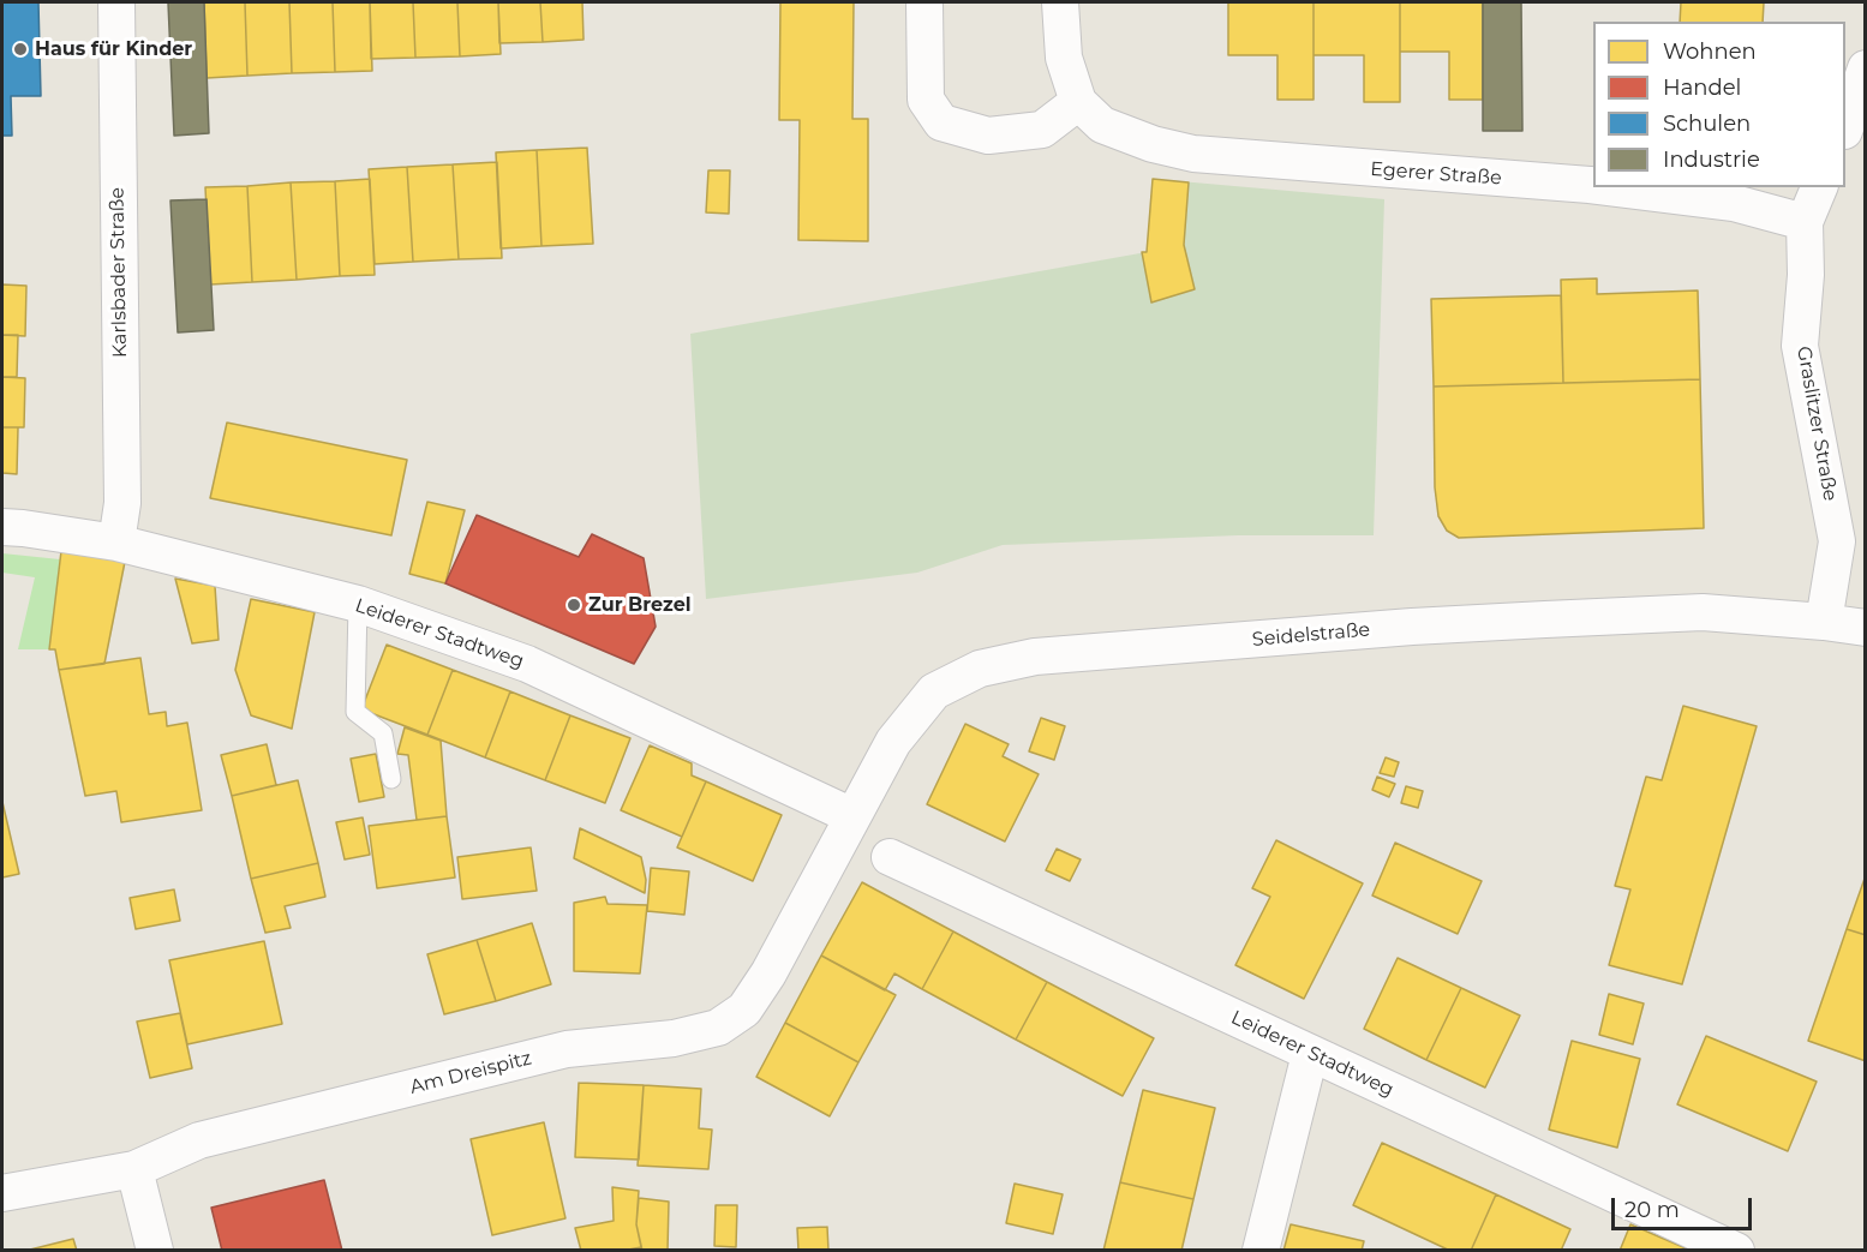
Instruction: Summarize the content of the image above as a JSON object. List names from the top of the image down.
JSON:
{
  "streets": {
    "street": [
      "Egerer Straße",
      "Karlsbader Straße",
      "Graslitzer Straße",
      "Leiderer Stadtweg",
      "Seidelstraße",
      "Am Dreispitz"
    ]
  },
  "crossings": [
    ["Egerer Straße", "Graslitzer Straße"],
    ["Karlsbader Straße", "Leiderer Stadtweg"],
    ["Graslitzer Straße", "Seidelstraße"],
    ["Leiderer Stadtweg", "Seidelstraße"],
    ["Leiderer Stadtweg", "Am Dreispitz"],
    ["Seidelstraße", "Am Dreispitz"]
  ],
  "places": ["Haus für Kinder", "Zur Brezel"],
  "legend": [
    "Wohnen",
    "Handel",
    "Schulen",
    "Industrie"
  ],
  "scale_bar": "20 m"
}
